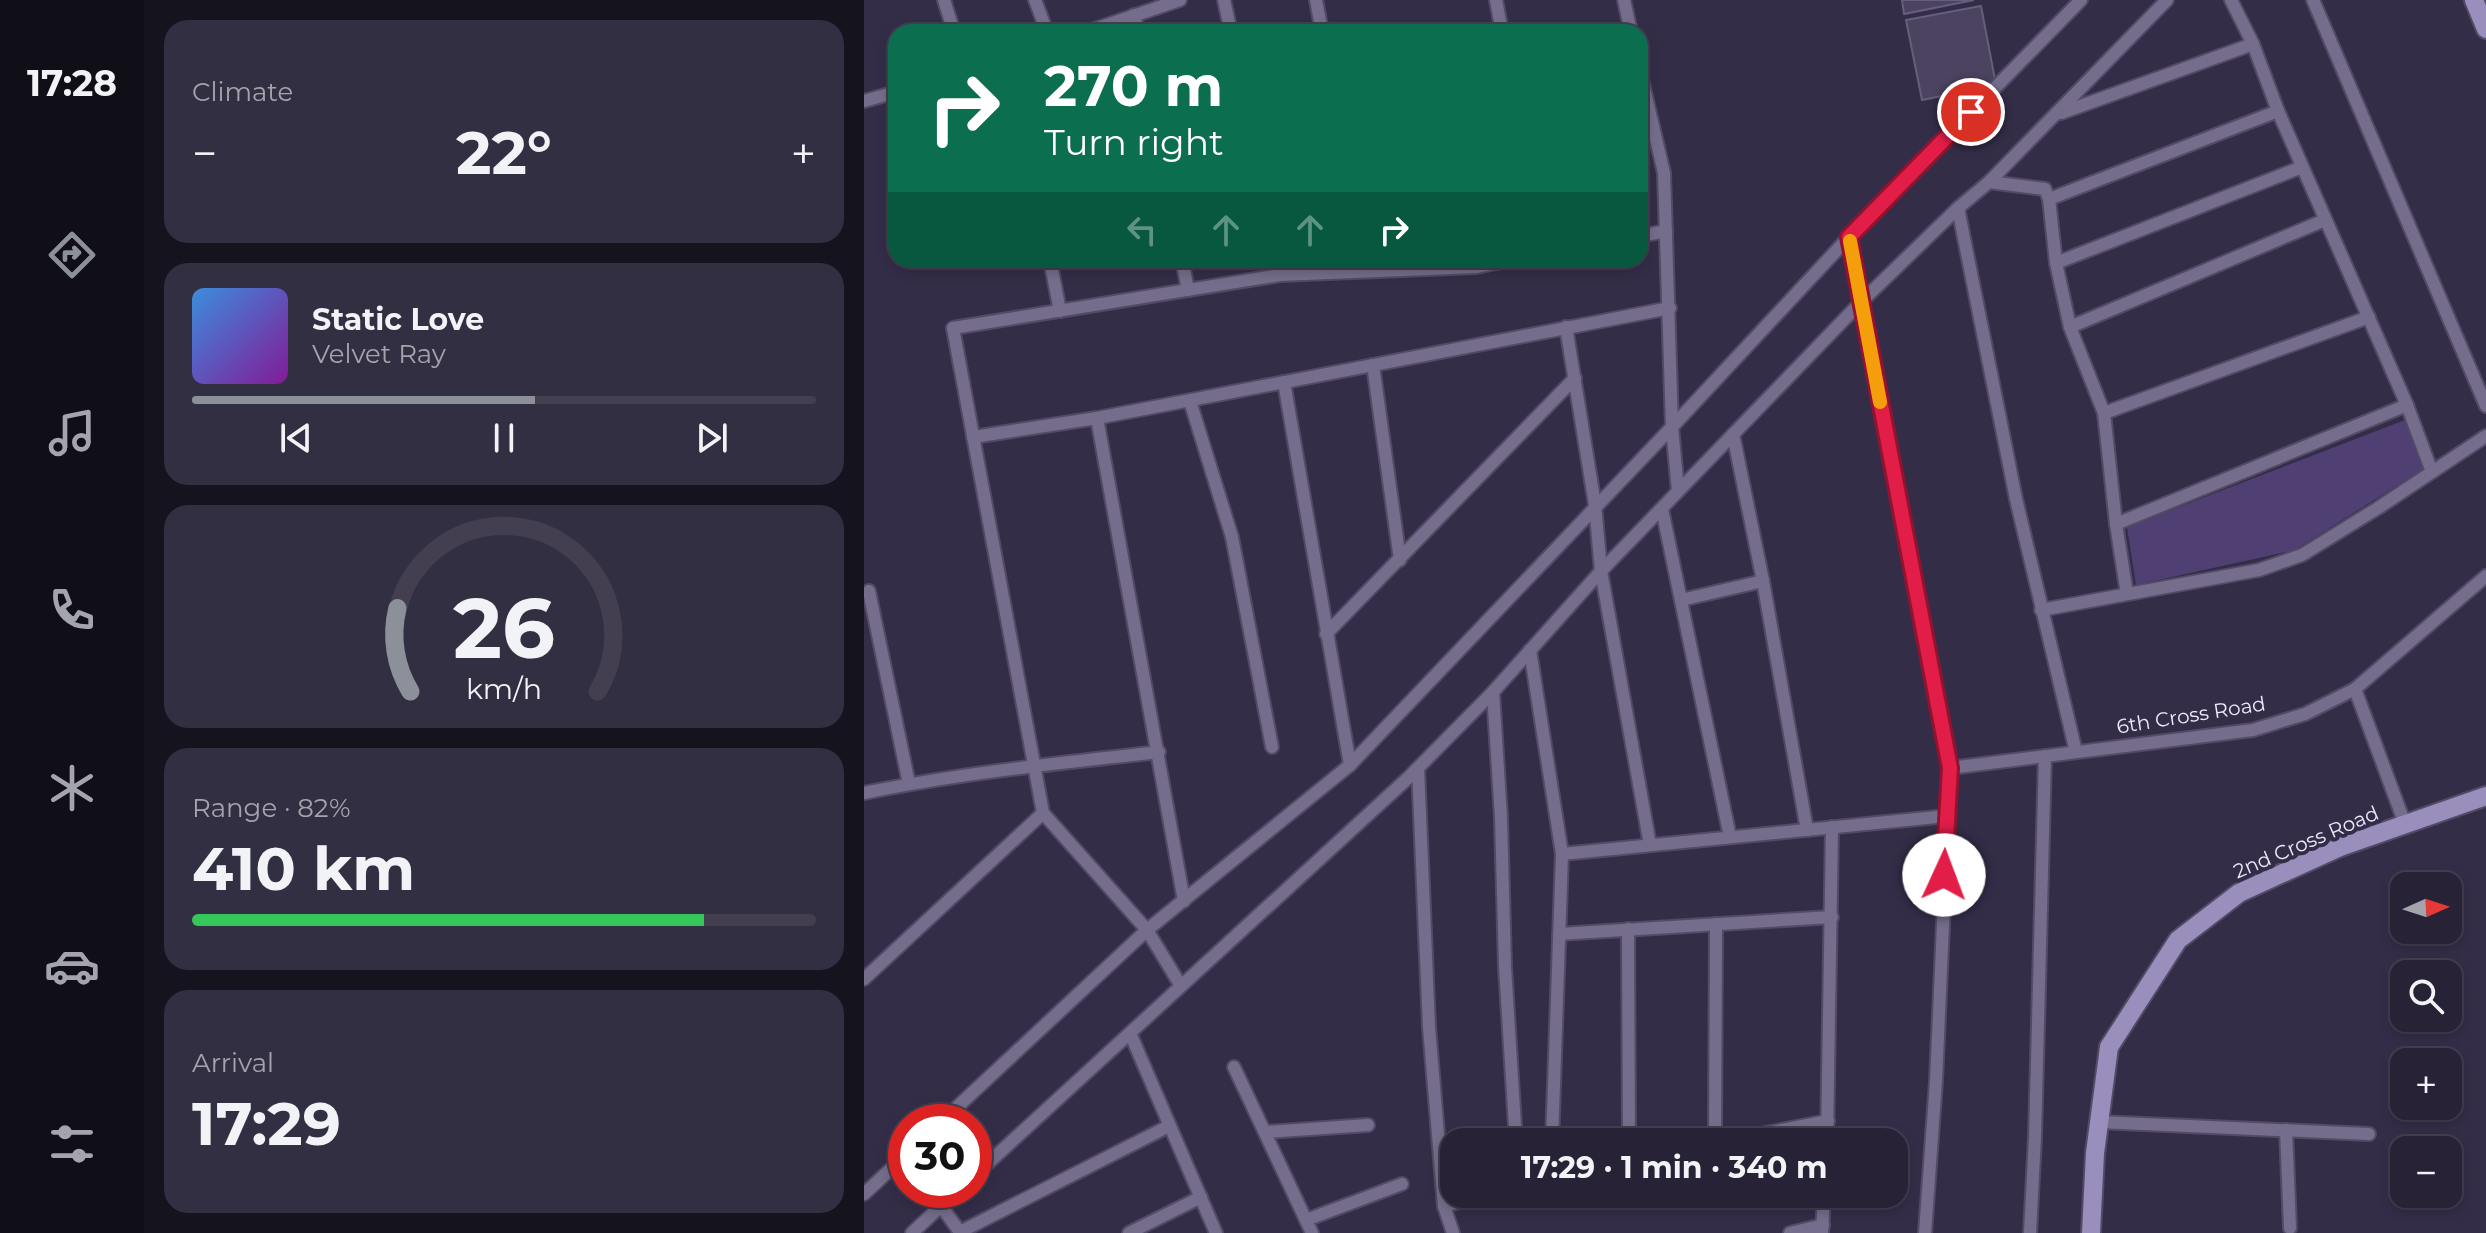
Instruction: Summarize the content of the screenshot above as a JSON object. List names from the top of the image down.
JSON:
{
  "streets": {
    "street": ["6th Cross Road", "2nd Cross Road"]
  },
  "north": "right",
  "page": {
    "tabs": "17:28",
    "tile": [
      "Climate",
      ["Range · 82%", "410 km"],
      ["Arrival", "17:29"]
    ],
    "turn": ["270 m", "Turn right"],
    "heat": ["−", "22°", "+"],
    "song": ["Static Love", "Velvet Ray"],
    "map_buttons": ["+", "−"],
    "limit": "30",
    "trip": "17:29 · 1 min · 340 m",
    "gauge": ["26", "km/h"]
  }
}
